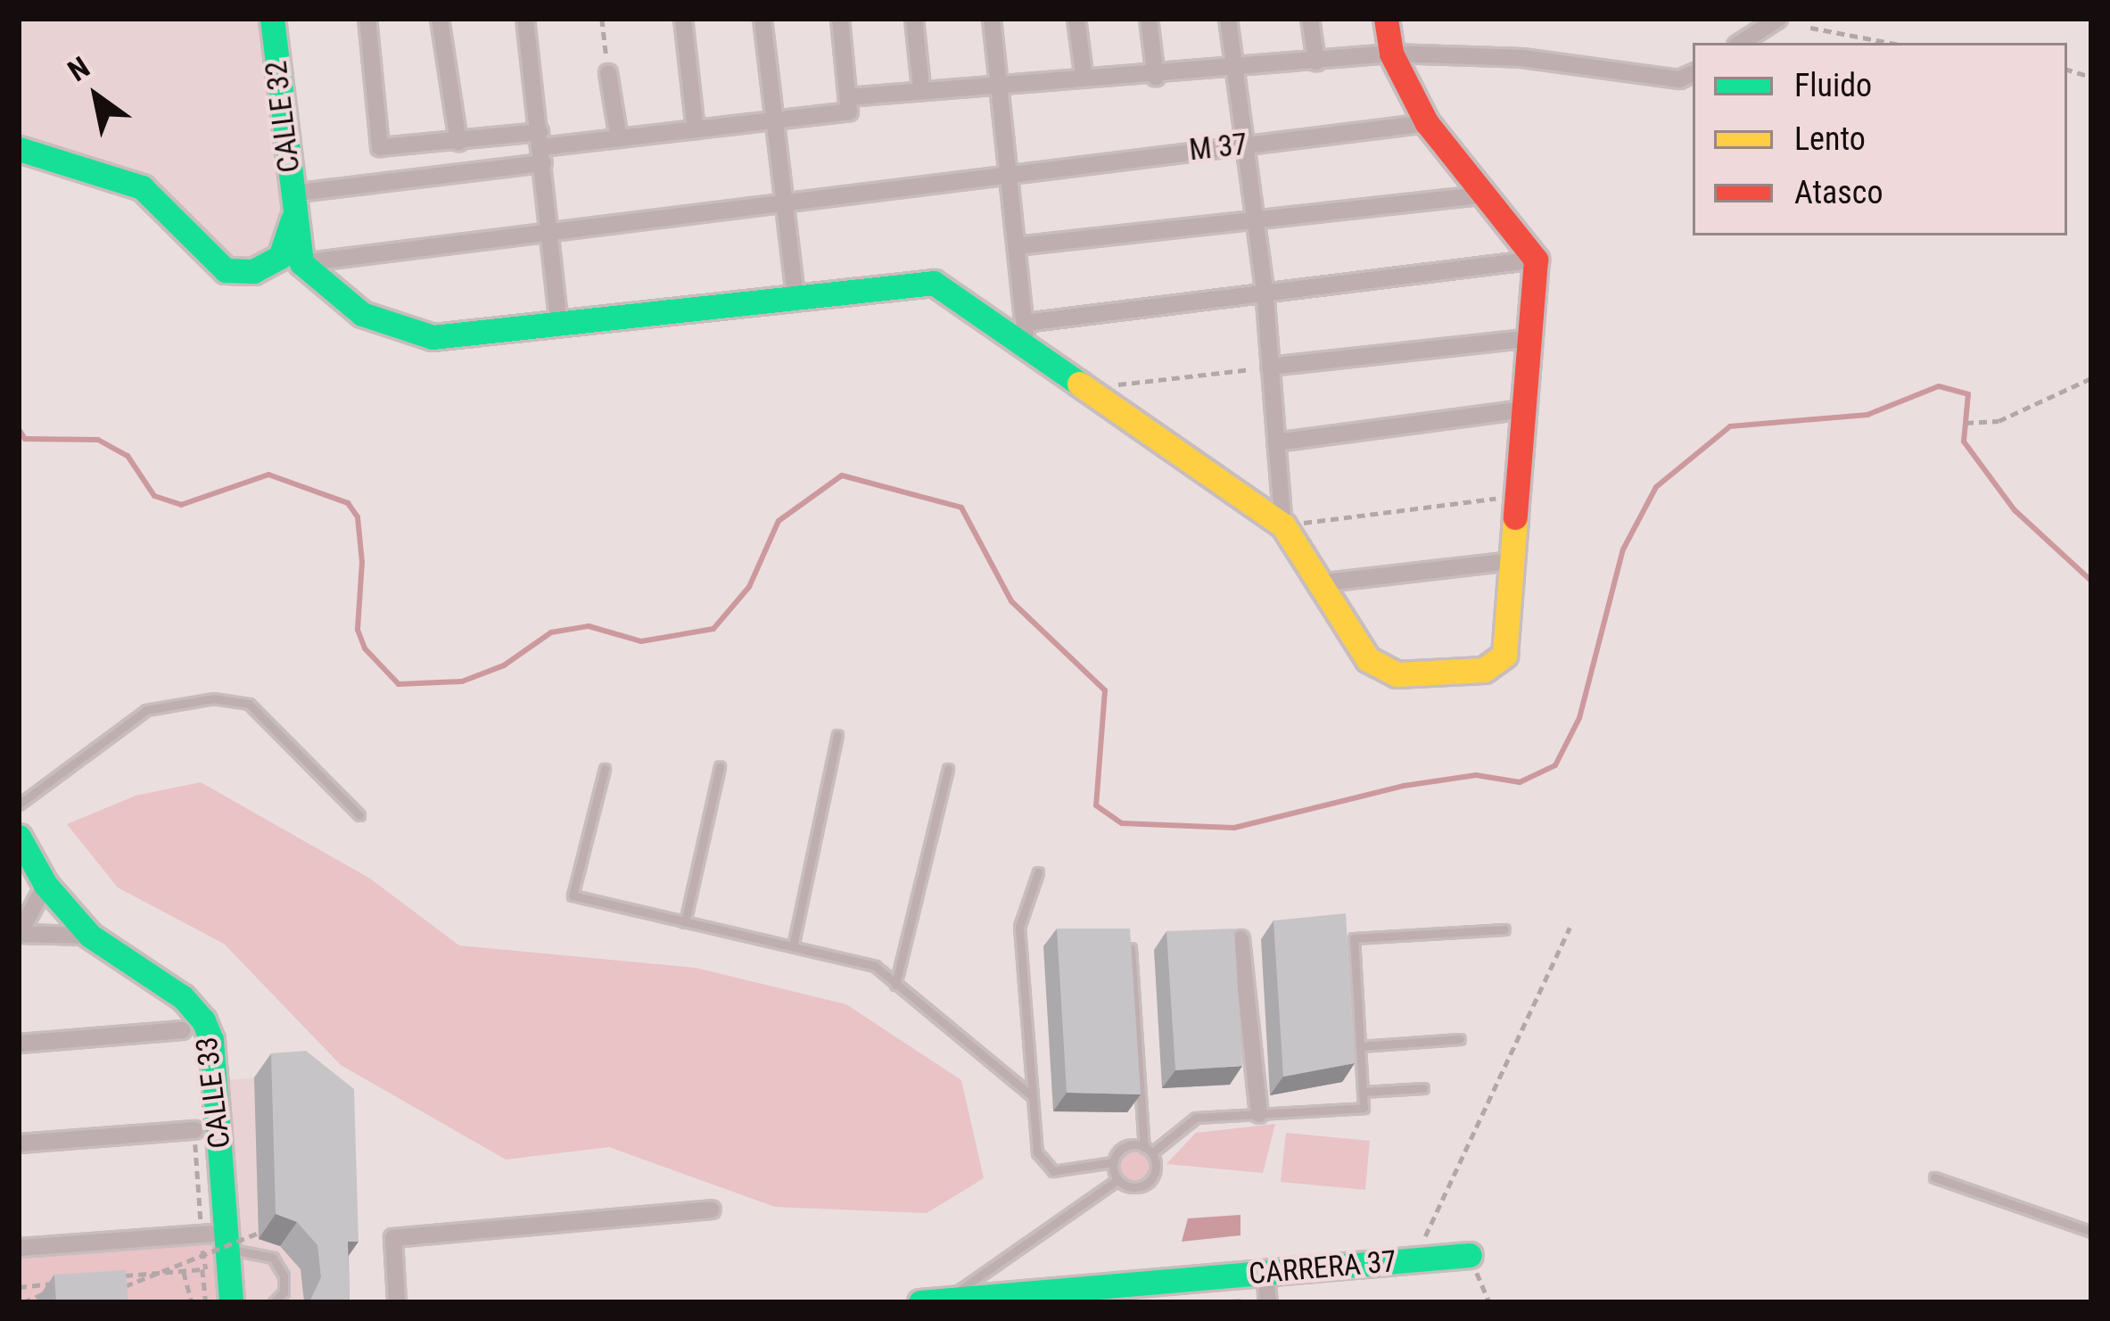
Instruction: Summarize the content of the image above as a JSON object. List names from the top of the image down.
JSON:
{
  "streets": {
    "street": [
      "CALLE 32",
      "M 37",
      "CALLE 33",
      "CARRERA 37"
    ]
  },
  "crossings": [
    ["CALLE 32", "M 37"]
  ],
  "legend": ["Fluido", "Lento", "Atasco"],
  "north": "top left"
}
